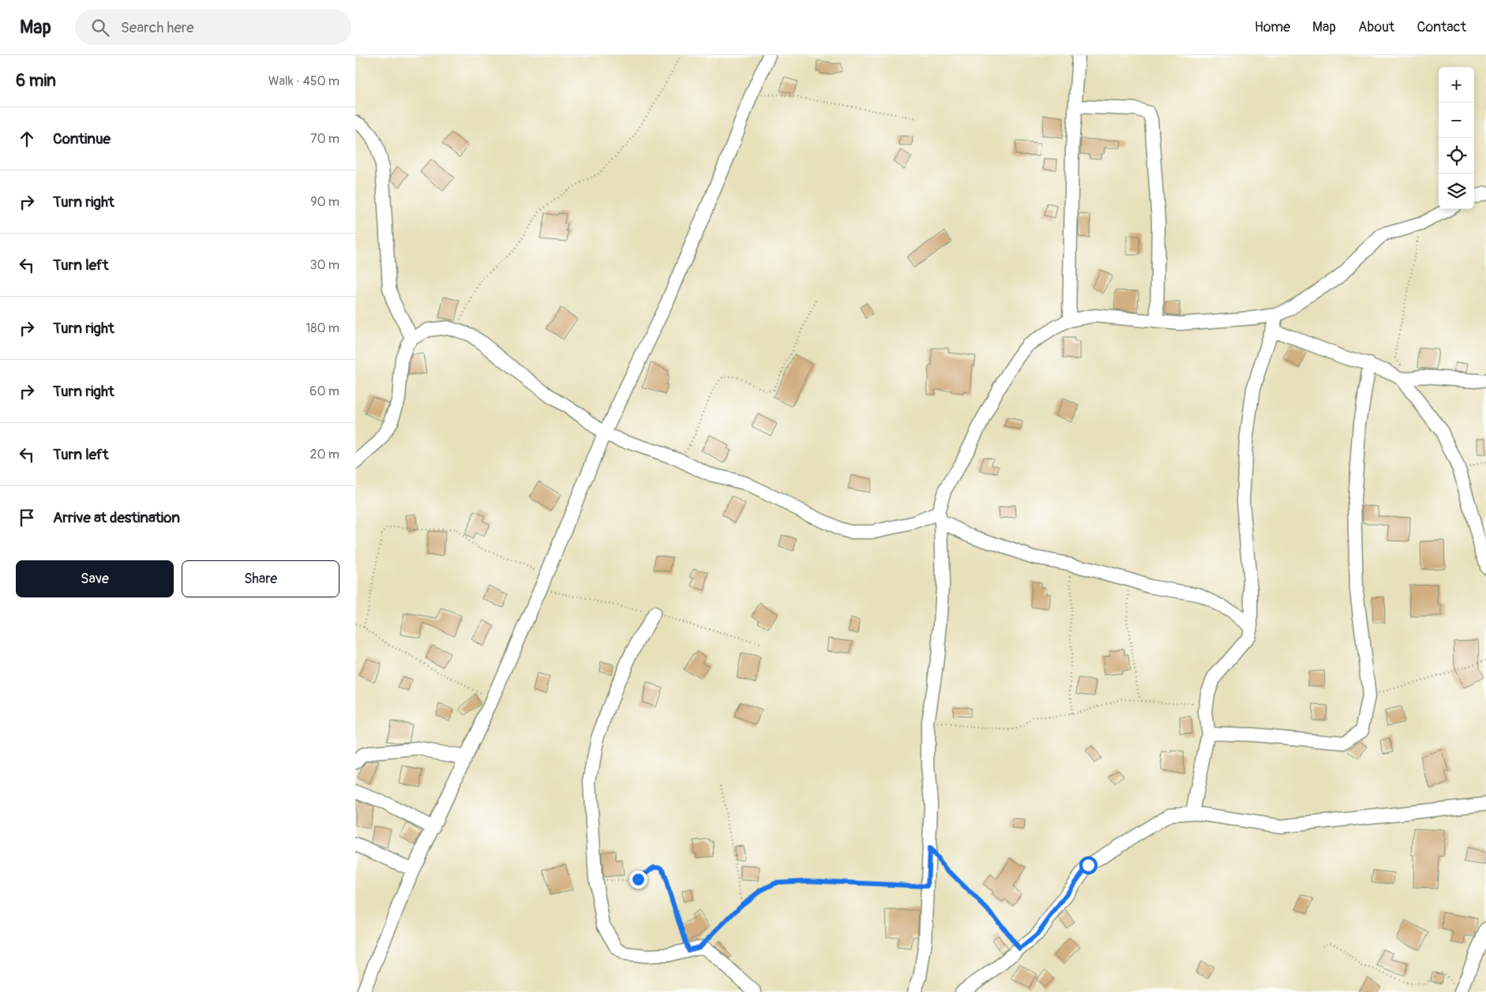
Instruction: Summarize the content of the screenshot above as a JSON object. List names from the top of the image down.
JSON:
{
  "page": {
    "header": "Map",
    "search": "Search here",
    "nav": [
      "Home",
      "Map",
      "About",
      "Contact"
    ],
    "heading": ["6 min", "Walk · 450 m"],
    "map_buttons": ["+", "−"],
    "list": [
      ["Continue", "70 m"],
      ["Turn right", "90 m"],
      ["Turn left", "30 m"],
      ["Turn right", "180 m"],
      ["Turn right", "60 m"],
      ["Turn left", "20 m"],
      "Arrive at destination"
    ],
    "buttons": ["Save", "Share"]
  }
}
